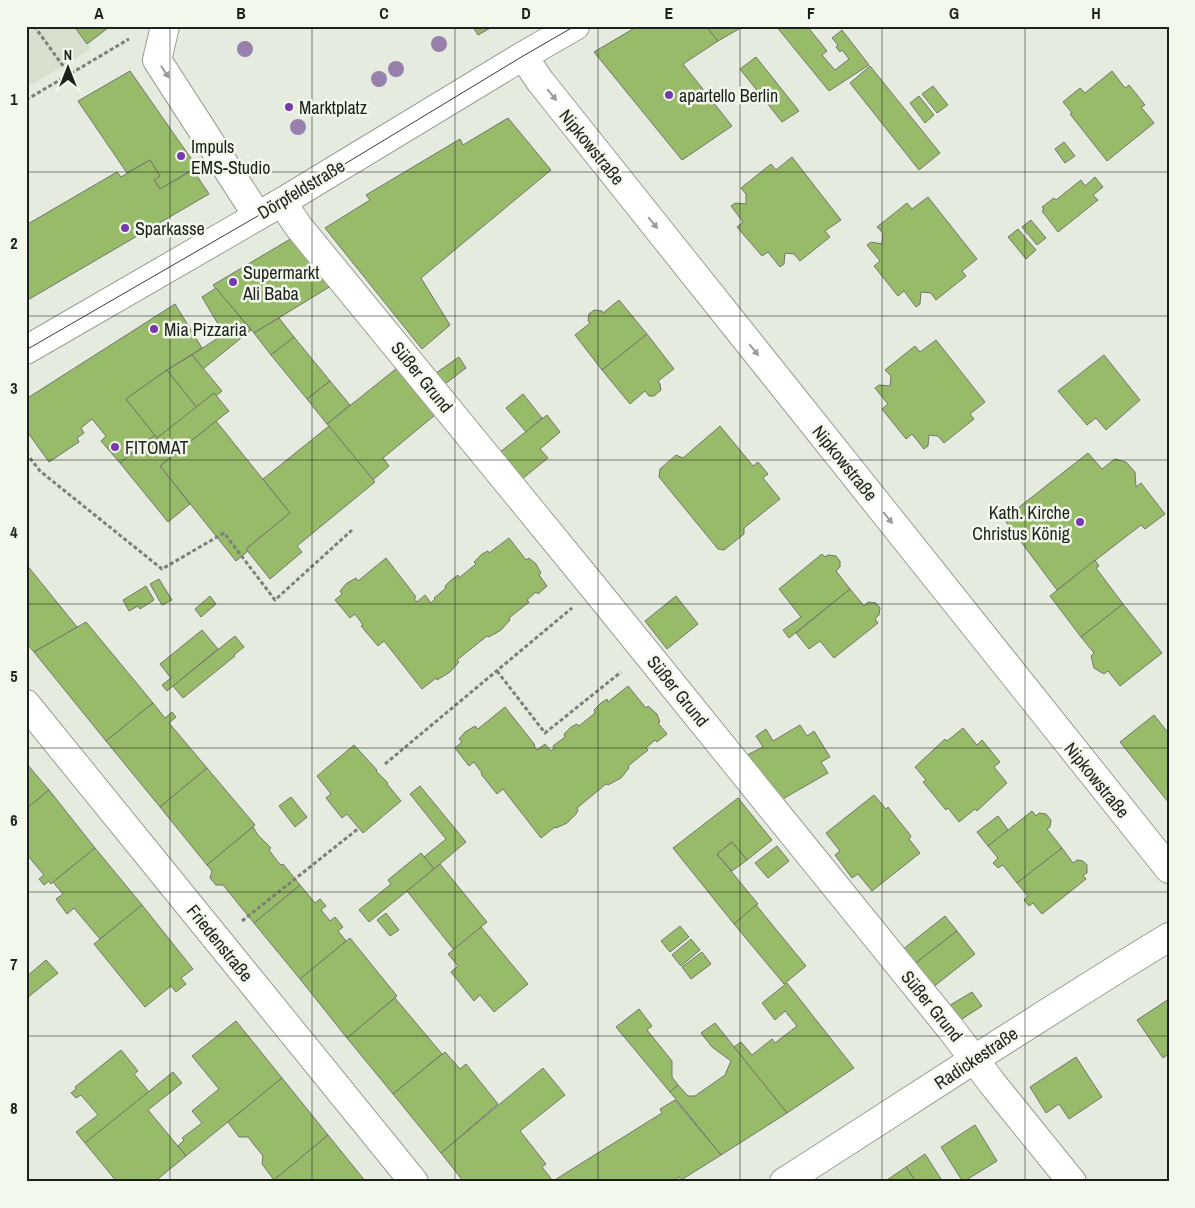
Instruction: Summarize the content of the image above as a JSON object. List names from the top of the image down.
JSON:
{
  "streets": {
    "street": [
      "Nipkowstraße",
      "Dörpfeldstraße",
      "Süßer Grund",
      "Friedenstraße",
      "Radickestraße"
    ]
  },
  "crossings": [
    ["Nipkowstraße", "Dörpfeldstraße"],
    ["Dörpfeldstraße", "Süßer Grund"],
    ["Süßer Grund", "Radickestraße"]
  ],
  "one_way": ["Nipkowstraße"],
  "places": [
    "apartello Berlin",
    "Marktplatz",
    "Impuls EMS-Studio",
    "Sparkasse",
    "Supermarkt Ali Baba",
    "Mia Pizzaria",
    "FITOMAT",
    "Kath. Kirche Christus König"
  ],
  "north": "top",
  "grid": {
    "columns": [
      "A",
      "B",
      "C",
      "D",
      "E",
      "F",
      "G",
      "H"
    ],
    "rows": [
      "1",
      "2",
      "3",
      "4",
      "5",
      "6",
      "7",
      "8"
    ]
  }
}
